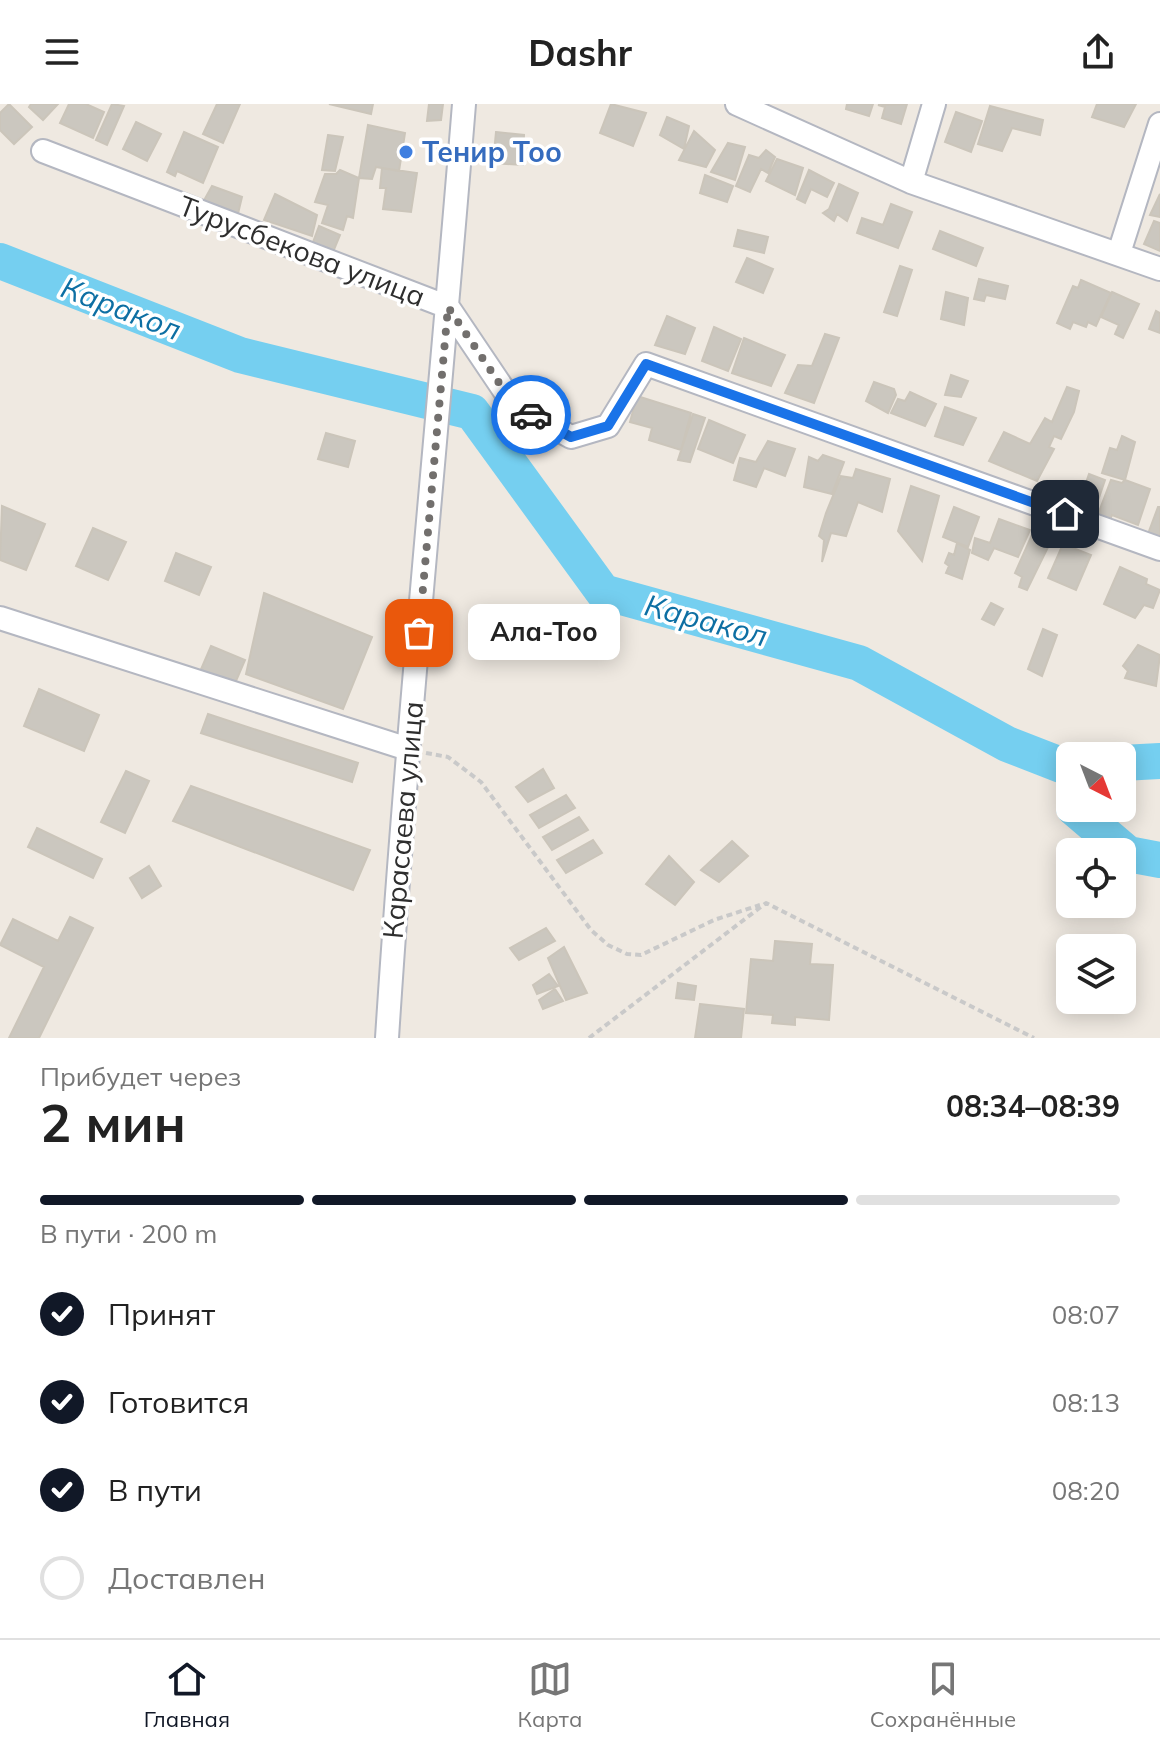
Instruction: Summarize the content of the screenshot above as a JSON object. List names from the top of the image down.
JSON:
{
  "streets": {
    "street": ["Турусбекова улица", "Карасаева улица"]
  },
  "crossings": [
    ["Турусбекова улица", "Карасаева улица"]
  ],
  "water": ["Каракол"],
  "places": ["Тенир Тоо", "Ала-Тоо"],
  "north": "bottom right",
  "page": {
    "header": "Dashr",
    "bubble": "Ала-Тоо",
    "heading": ["2 мин", "Прибудет через", "08:34–08:39"],
    "bar": "В пути · 200 m",
    "list": [
      ["Принят", "08:07"],
      ["Готовится", "08:13"],
      ["В пути", "08:20"],
      "Доставлен"
    ],
    "tabs": ["Главная", "Карта", "Сохранённые"]
  }
}
